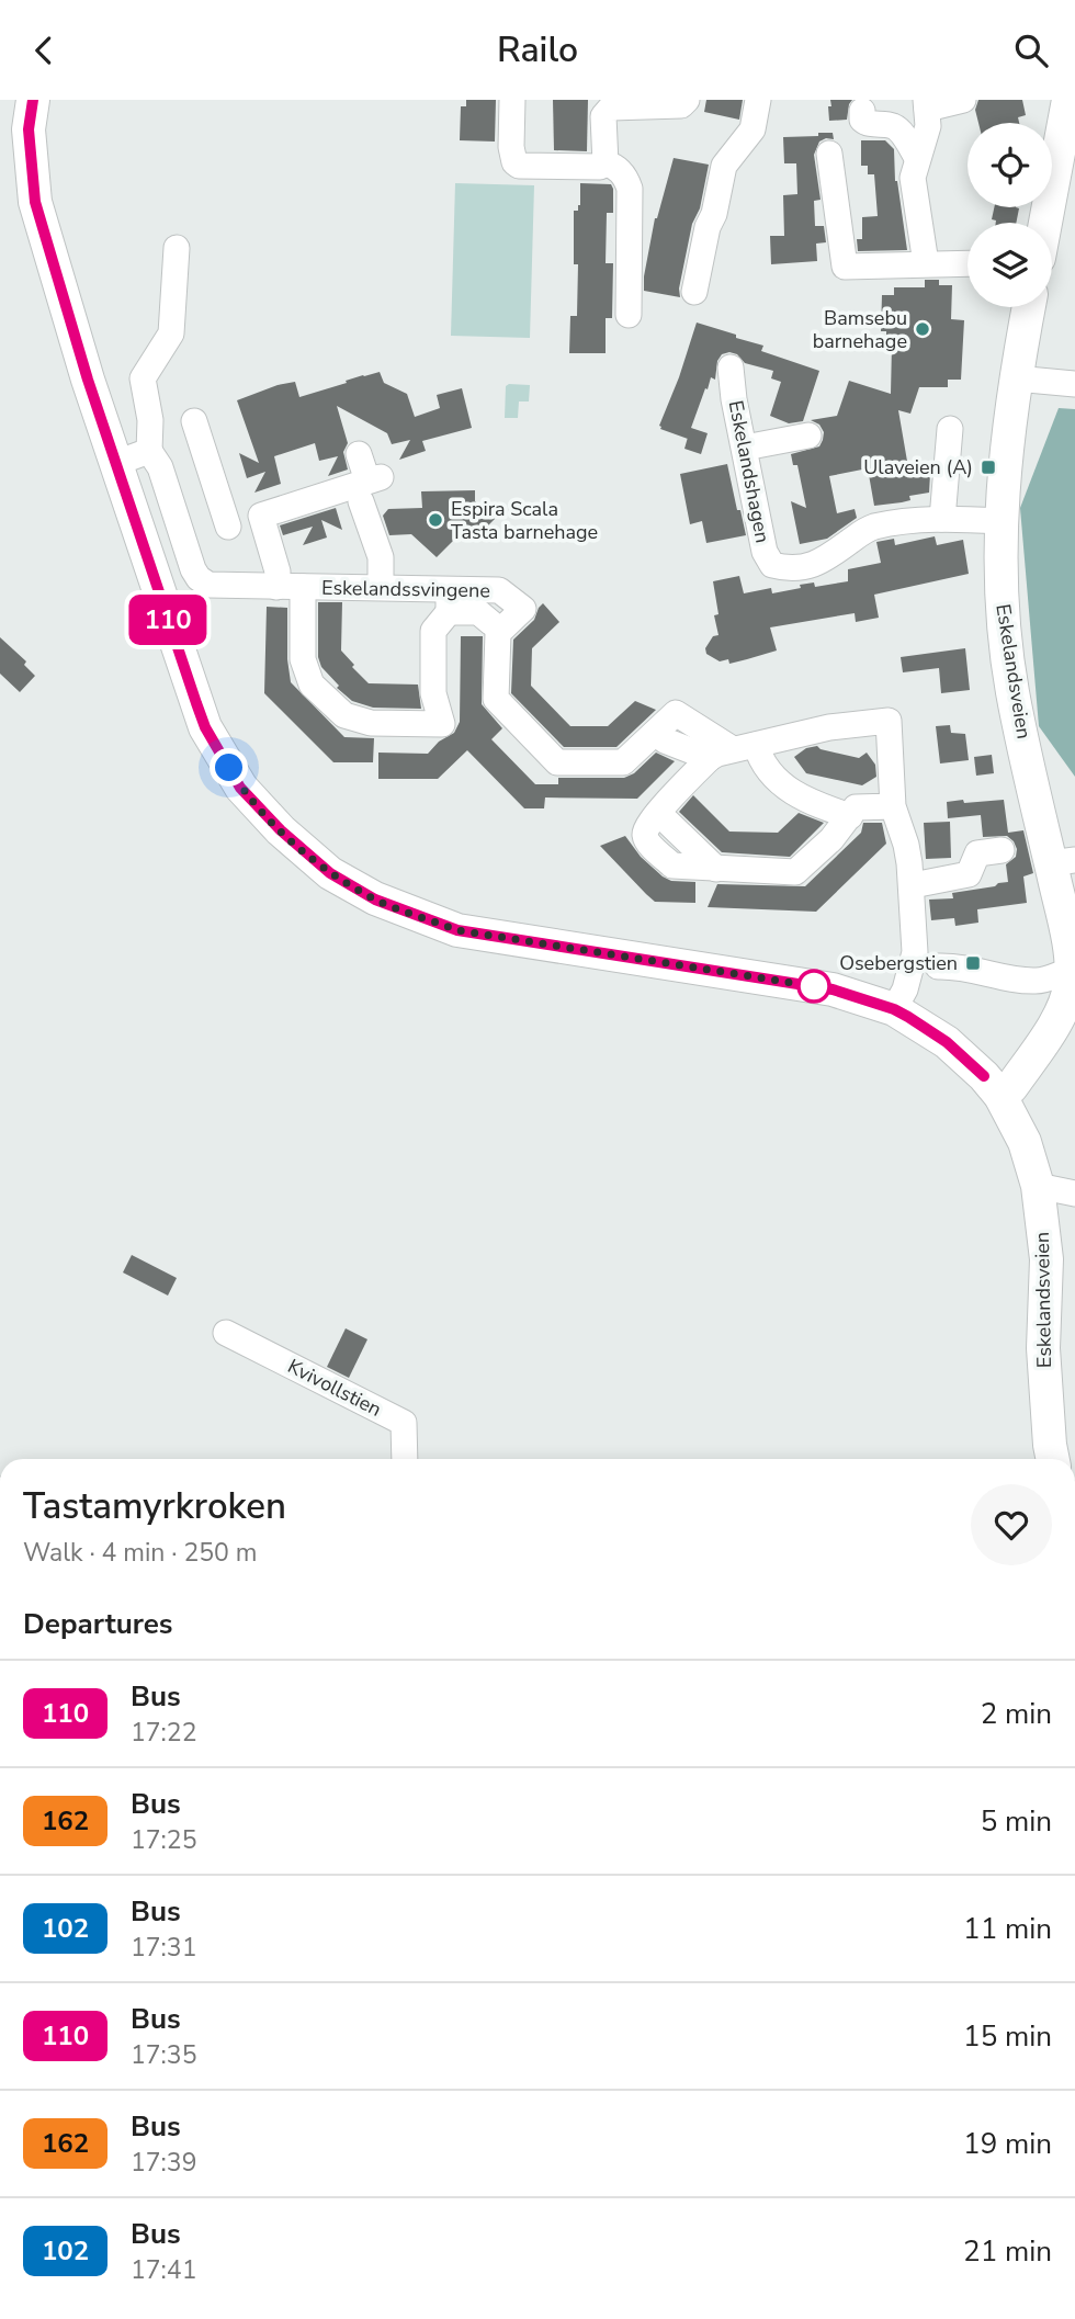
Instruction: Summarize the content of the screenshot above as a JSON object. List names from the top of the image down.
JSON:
{
  "streets": {
    "main road": ["Eskelandsveien"],
    "street": ["Eskelandshagen", "Eskelandssvingene", "Kvivollstien"]
  },
  "crossings": [
    ["Eskelandshagen", "Eskelandsveien"]
  ],
  "places": {
    "other": ["Bamsebu barnehage", "Espira Scala Tasta barnehage"],
    "transit": ["Ulaveien (A)", "Osebergstien"]
  },
  "lines": ["bus line 110"],
  "page": {
    "header": "Railo",
    "on_map": "110",
    "heading": [
      ["Tastamyrkroken", "Walk · 4 min · 250 m"],
      "Departures"
    ],
    "list": [
      {
        "mark": "110",
        "name": "Bus",
        "note": "17:22",
        "value": "2 min"
      },
      {
        "mark": "162",
        "name": "Bus",
        "note": "17:25",
        "value": "5 min"
      },
      {
        "mark": "102",
        "name": "Bus",
        "note": "17:31",
        "value": "11 min"
      },
      {
        "mark": "110",
        "name": "Bus",
        "note": "17:35",
        "value": "15 min"
      },
      {
        "mark": "162",
        "name": "Bus",
        "note": "17:39",
        "value": "19 min"
      },
      {
        "mark": "102",
        "name": "Bus",
        "note": "17:41",
        "value": "21 min"
      }
    ]
  }
}
